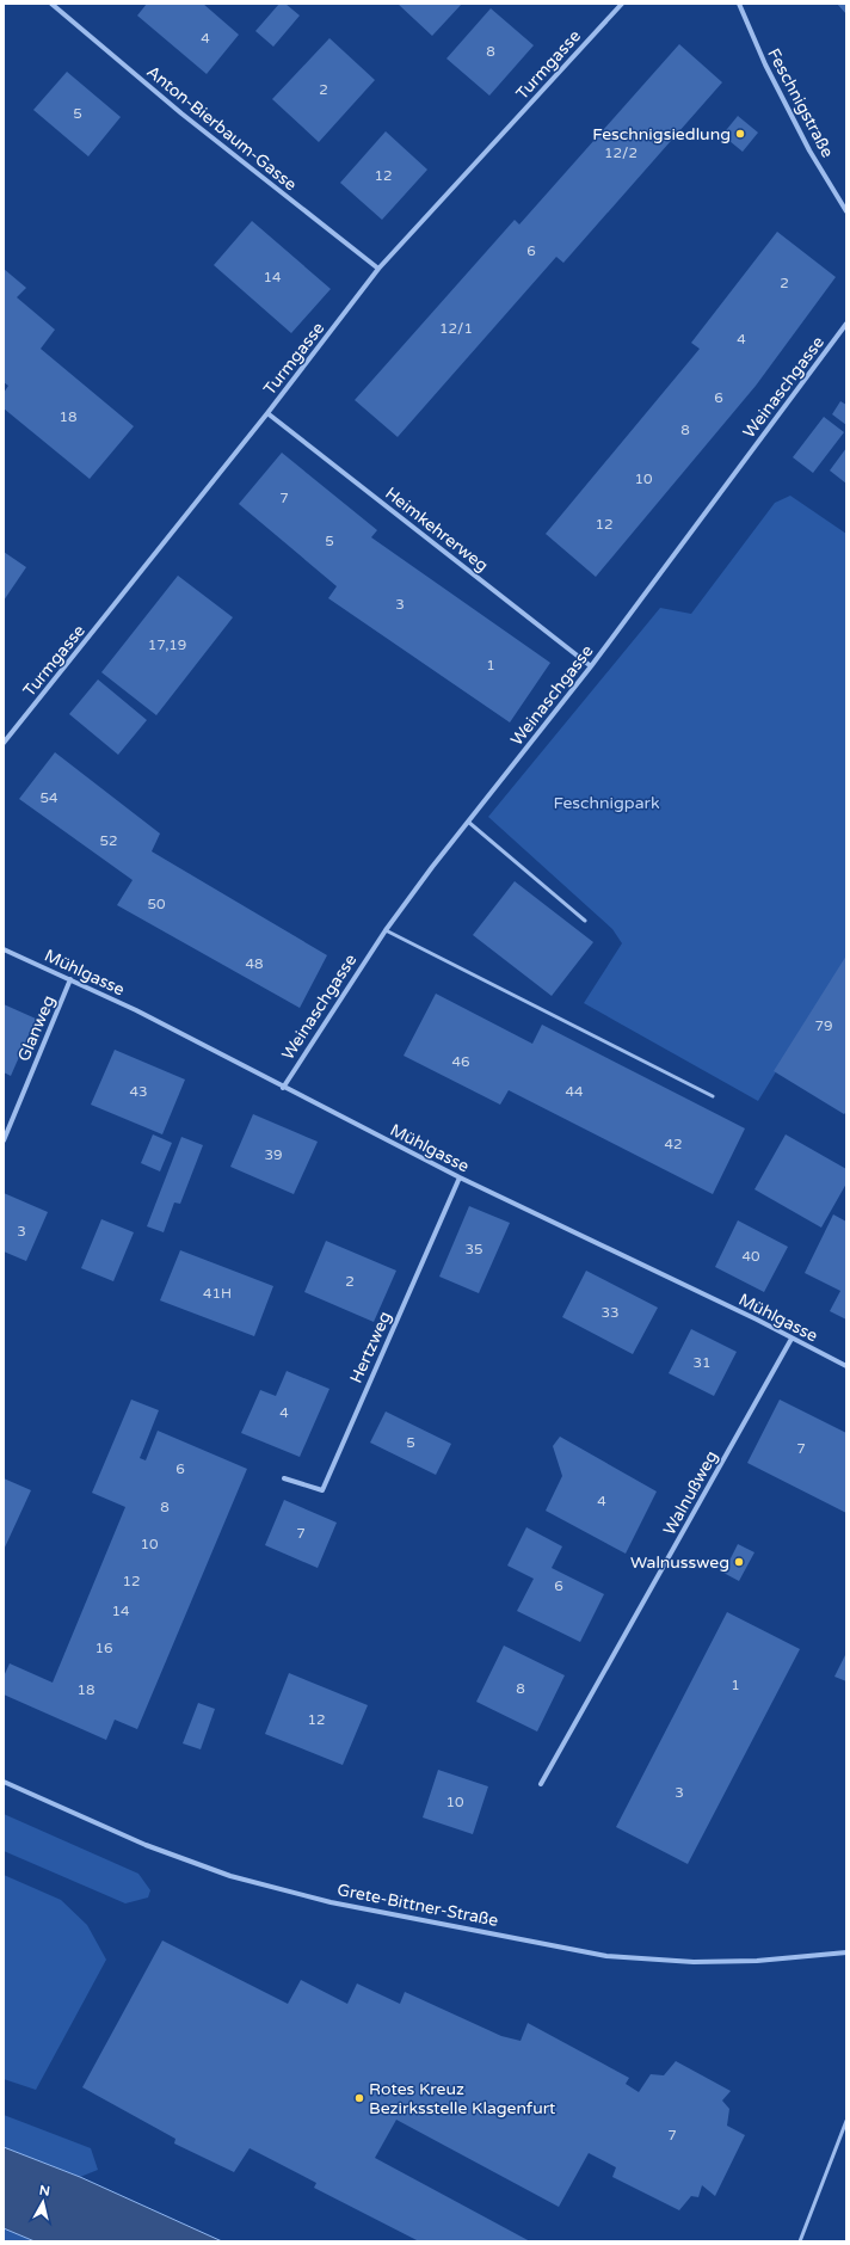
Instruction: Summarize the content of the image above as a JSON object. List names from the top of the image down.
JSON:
{
  "streets": {
    "street": [
      "Turmgasse",
      "Feschnigstraße",
      "Anton-Bierbaum-Gasse",
      "Weinaschgasse",
      "Heimkehrerweg",
      "Mühlgasse",
      "Glanweg",
      "Hertzweg",
      "Walnußweg",
      "Grete-Bittner-Straße"
    ]
  },
  "crossings": [
    ["Turmgasse", "Anton-Bierbaum-Gasse"],
    ["Turmgasse", "Heimkehrerweg"],
    ["Weinaschgasse", "Heimkehrerweg"],
    ["Weinaschgasse", "Mühlgasse"],
    ["Mühlgasse", "Glanweg"],
    ["Mühlgasse", "Hertzweg"],
    ["Mühlgasse", "Walnußweg"]
  ],
  "parks": ["Feschnigpark"],
  "places": ["Feschnigsiedlung", "Walnussweg", "Rotes Kreuz Bezirksstelle Klagenfurt"],
  "house_numbers": [
    "4",
    "8",
    "2",
    "5",
    "12/2",
    "12",
    "6",
    "14",
    "2",
    "12/1",
    "4",
    "6",
    "18",
    "8",
    "10",
    "7",
    "12",
    "5",
    "3",
    "17,19",
    "1",
    "54",
    "52",
    "50",
    "48",
    "79",
    "46",
    "43",
    "44",
    "42",
    "39",
    "3",
    "35",
    "40",
    "2",
    "41H",
    "33",
    "31",
    "4",
    "5",
    "7",
    "6",
    "4",
    "8",
    "7",
    "10",
    "12",
    "6",
    "14",
    "16",
    "1",
    "8",
    "18",
    "12",
    "3",
    "10",
    "7"
  ],
  "north": "top"
}
